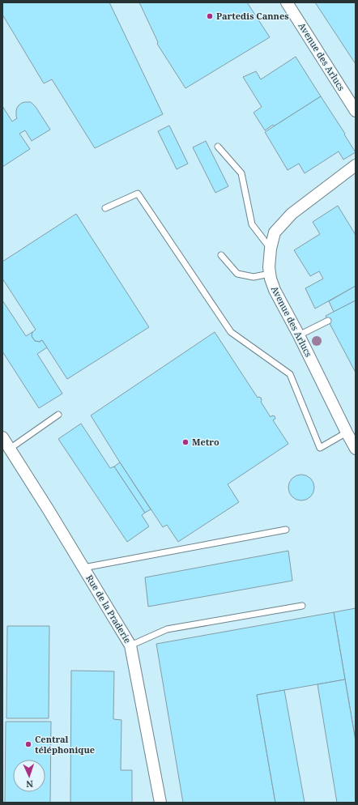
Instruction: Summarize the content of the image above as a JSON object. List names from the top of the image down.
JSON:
{
  "streets": {
    "street": ["Avenue des Arlucs", "Rue de la Praderie"]
  },
  "places": ["Partedis Cannes", "Metro", "Central téléphonique"],
  "north": "bottom"
}
